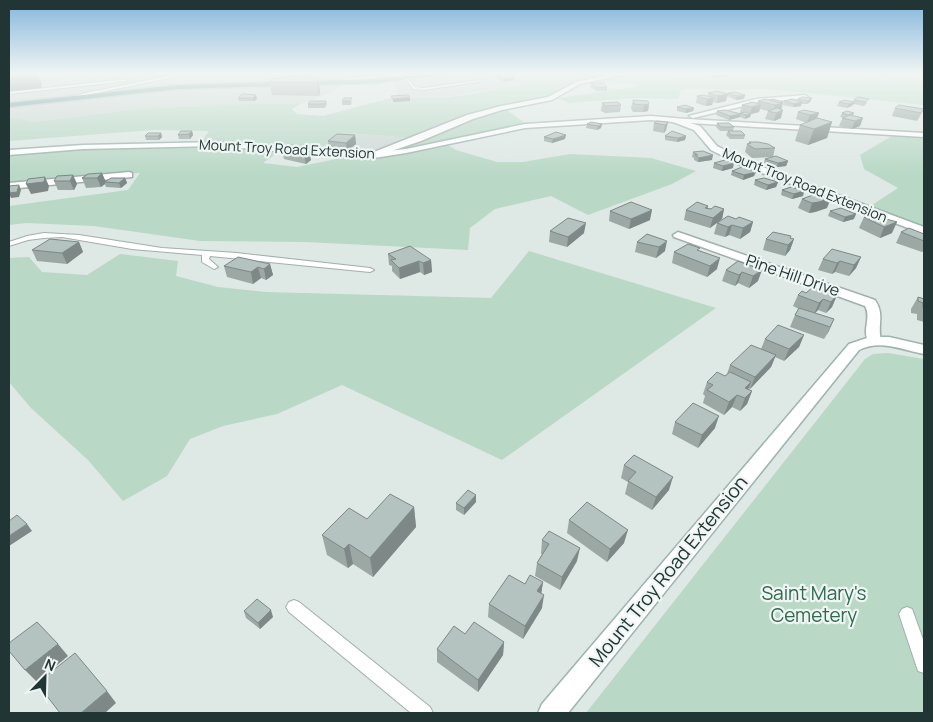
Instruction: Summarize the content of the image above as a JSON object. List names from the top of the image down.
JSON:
{
  "streets": {
    "street": ["Mount Troy Road Extension", "Pine Hill Drive"]
  },
  "crossings": [
    ["Mount Troy Road Extension", "Pine Hill Drive"]
  ],
  "parks": ["Saint Mary's Cemetery"],
  "north": "top right"
}
